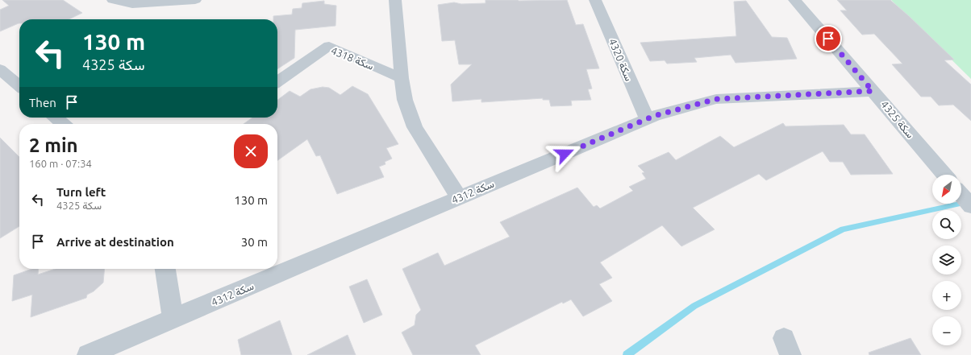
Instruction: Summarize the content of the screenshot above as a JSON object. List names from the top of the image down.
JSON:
{
  "streets": {
    "street": [
      "سكة 4318",
      "سكة 4320",
      "سكة 4325",
      "سكة 4312"
    ]
  },
  "crossings": [
    ["سكة 4320", "سكة 4312"],
    ["سكة 4325", "سكة 4312"]
  ],
  "north": "bottom left",
  "page": {
    "turn": ["130 m", "سكة 4325"],
    "then": "Then",
    "heading": ["2 min", "160 m · 07:34"],
    "map_buttons": ["+", "−"],
    "list": [
      {
        "name": "Turn left",
        "note": "سكة 4325",
        "value": "130 m"
      },
      {
        "name": "Arrive at destination",
        "value": "30 m"
      }
    ]
  }
}
